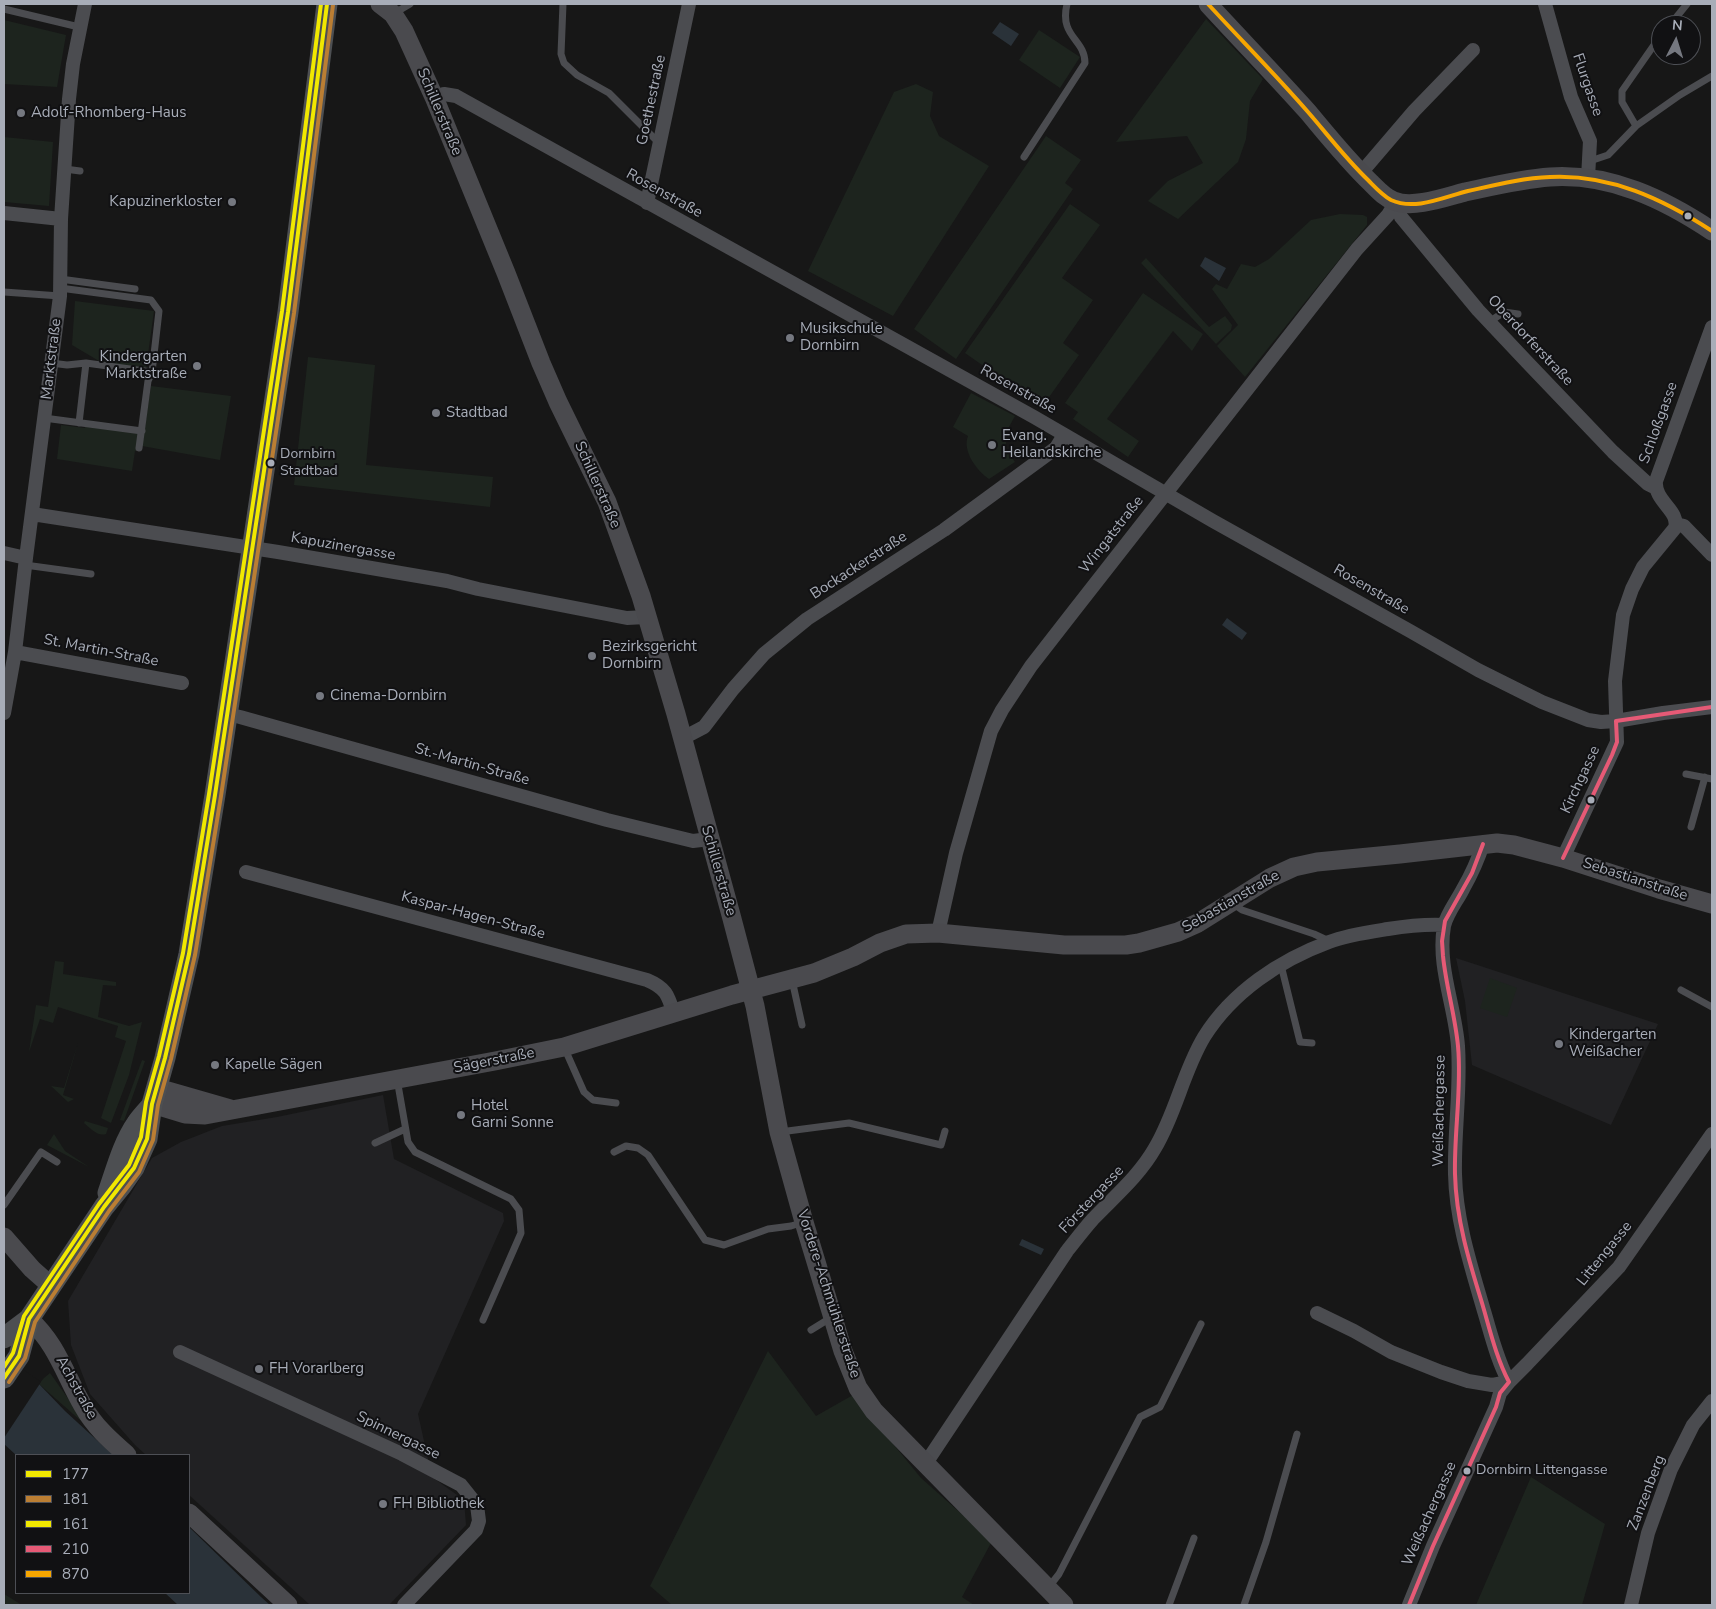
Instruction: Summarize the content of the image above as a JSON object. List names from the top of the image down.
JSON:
{
  "streets": {
    "street": [
      "Flurgasse",
      "Goethestraße",
      "Schillerstraße",
      "Rosenstraße",
      "Oberdorferstraße",
      "Marktstraße",
      "Schloßgasse",
      "Wingatstraße",
      "Kapuzinergasse",
      "Bockackerstraße",
      "St. Martin-Straße",
      "St.-Martin-Straße",
      "Kirchgasse",
      "Sebastianstraße",
      "Kaspar-Hagen-Straße",
      "Sägerstraße",
      "Weißachergasse",
      "Förstergasse",
      "Littengasse",
      "Vordere-Achmühlerstraße",
      "Achstraße",
      "Spinnergasse",
      "Zanzenberg"
    ]
  },
  "crossings": [
    ["Goethestraße", "Rosenstraße"],
    ["Schillerstraße", "Rosenstraße"],
    ["Schillerstraße", "Kapuzinergasse"],
    ["Schillerstraße", "Bockackerstraße"],
    ["Schillerstraße", "St.-Martin-Straße"],
    ["Schillerstraße", "Sebastianstraße"],
    ["Schillerstraße", "Sägerstraße"],
    ["Schillerstraße", "Vordere-Achmühlerstraße"],
    ["Rosenstraße", "Wingatstraße"],
    ["Rosenstraße", "Bockackerstraße"],
    ["Rosenstraße", "Kirchgasse"],
    ["Oberdorferstraße", "Schloßgasse"],
    ["Oberdorferstraße", "Wingatstraße"],
    ["Marktstraße", "Kapuzinergasse"],
    ["Marktstraße", "St. Martin-Straße"],
    ["Wingatstraße", "Sebastianstraße"],
    ["Kirchgasse", "Sebastianstraße"],
    ["Sebastianstraße", "Sägerstraße"],
    ["Sebastianstraße", "Weißachergasse"],
    ["Sebastianstraße", "Vordere-Achmühlerstraße"],
    ["Kaspar-Hagen-Straße", "Sägerstraße"],
    ["Sägerstraße", "Vordere-Achmühlerstraße"],
    ["Weißachergasse", "Förstergasse"],
    ["Weißachergasse", "Littengasse"],
    ["Förstergasse", "Vordere-Achmühlerstraße"]
  ],
  "places": [
    "Adolf-Rhomberg-Haus",
    "Kapuzinerkloster",
    "Musikschule Dornbirn",
    "Kindergarten Marktstraße",
    "Stadtbad",
    "Evang. Heilandskirche",
    "Dornbirn Stadtbad",
    "Bezirksgericht Dornbirn",
    "Cinema-Dornbirn",
    "Kindergarten Weißacher",
    "Kapelle Sägen",
    "Hotel Garni Sonne",
    "FH Vorarlberg",
    "Dornbirn Littengasse",
    "FH Bibliothek"
  ],
  "lines": [
    "transit line 177",
    "transit line 161",
    "transit line 870",
    "transit line 181",
    "transit line 210"
  ],
  "legend": [
    "177",
    "181",
    "161",
    "210",
    "870"
  ],
  "north": "top"
}
